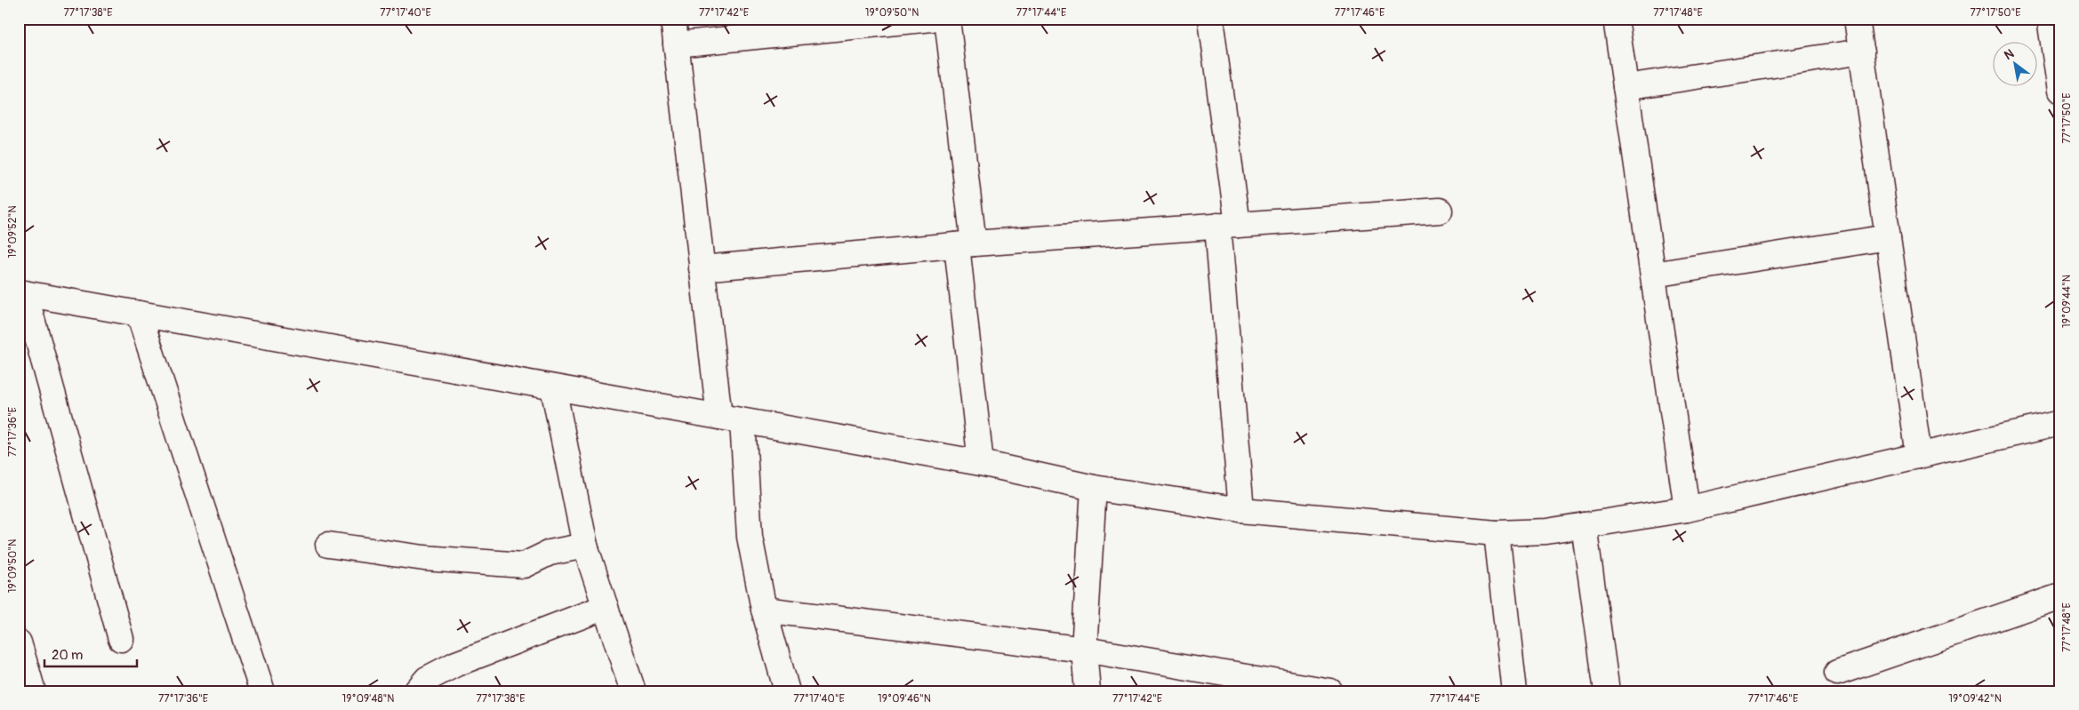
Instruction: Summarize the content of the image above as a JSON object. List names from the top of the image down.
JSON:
{
  "scale_bar": "20 m",
  "north": "top left",
  "coordinates": [
    "77°17'38\"E",
    "77°17'40\"E",
    "77°17'42\"E",
    "19°09'50\"N",
    "77°17'44\"E",
    "77°17'46\"E",
    "77°17'48\"E",
    "77°17'50\"E",
    "19°09'52\"N",
    "19°09'44\"N",
    "77°17'36\"E",
    "19°09'48\"N",
    "19°09'46\"N",
    "19°09'42\"N"
  ]
}
